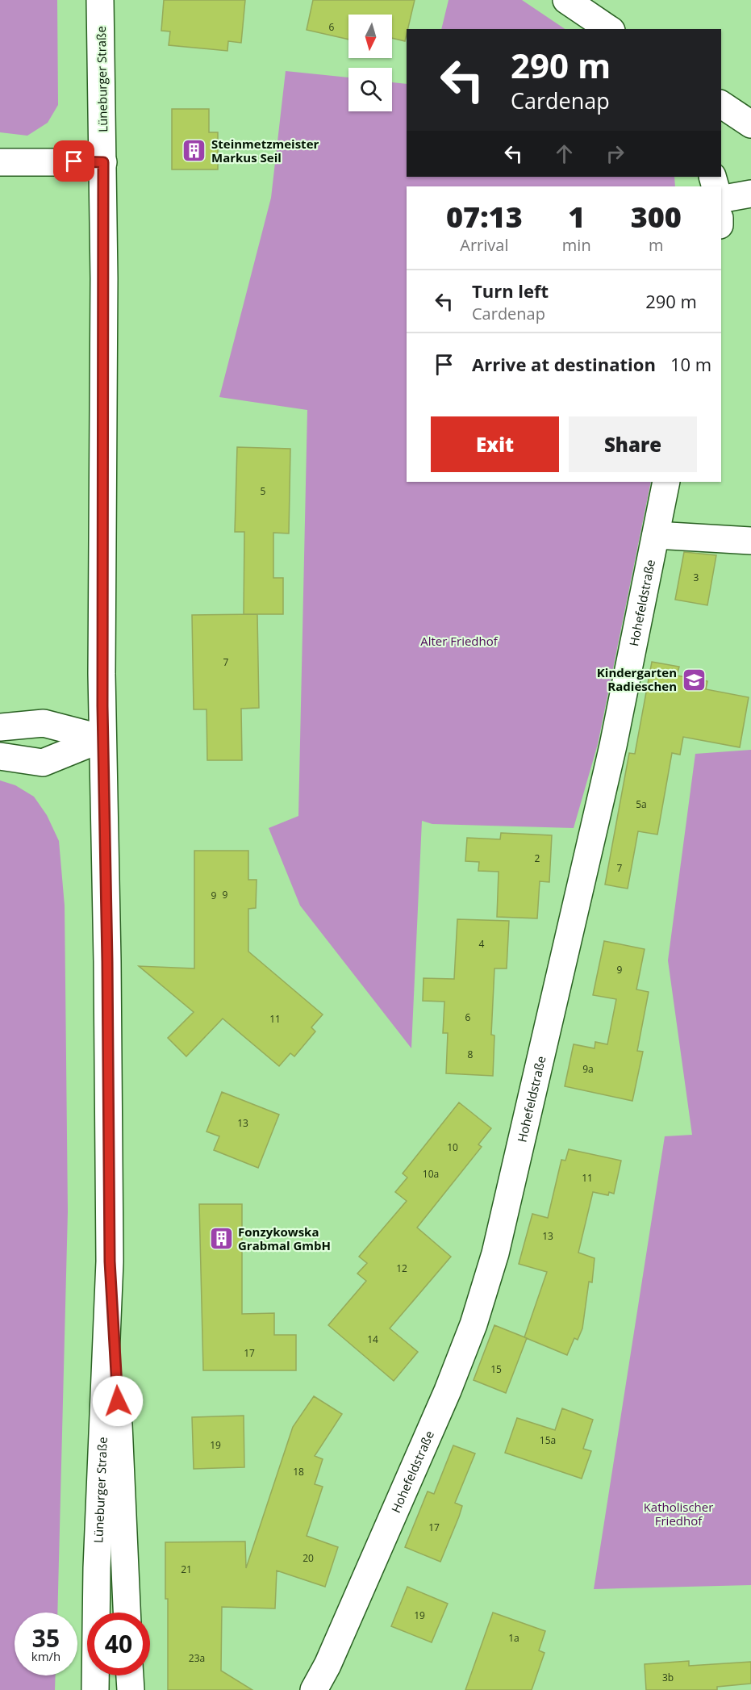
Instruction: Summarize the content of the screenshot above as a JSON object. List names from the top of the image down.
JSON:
{
  "streets": {
    "street": ["Lüneburger Straße", "Hohefeldstraße"]
  },
  "parks": ["Alter Friedhof", "Katholischer Friedhof"],
  "places": {
    "building": ["Steinmetzmeister Markus Seil", "Fonzykowska Grabmal GmbH"],
    "school or university": ["Kindergarten Radieschen"]
  },
  "house_numbers": [
    "6",
    "5",
    "3",
    "7",
    "5a",
    "2",
    "7",
    "9",
    "9",
    "4",
    "9",
    "6",
    "11",
    "8",
    "9a",
    "13",
    "10",
    "10a",
    "11",
    "13",
    "12",
    "14",
    "17",
    "15",
    "15a",
    "19",
    "18",
    "17",
    "20",
    "21",
    "19",
    "1a",
    "23a",
    "3b"
  ],
  "north": "bottom",
  "page": {
    "turn": ["290 m", "Cardenap"],
    "eta": [
      "07:13",
      "Arrival",
      "1",
      "min",
      "300",
      "m"
    ],
    "list": [
      {
        "name": "Turn left",
        "note": "Cardenap",
        "value": "290 m"
      },
      {
        "name": "Arrive at destination",
        "value": "10 m"
      }
    ],
    "buttons": ["Exit", "Share"],
    "speed": "35 km/h",
    "limit": "40"
  }
}
